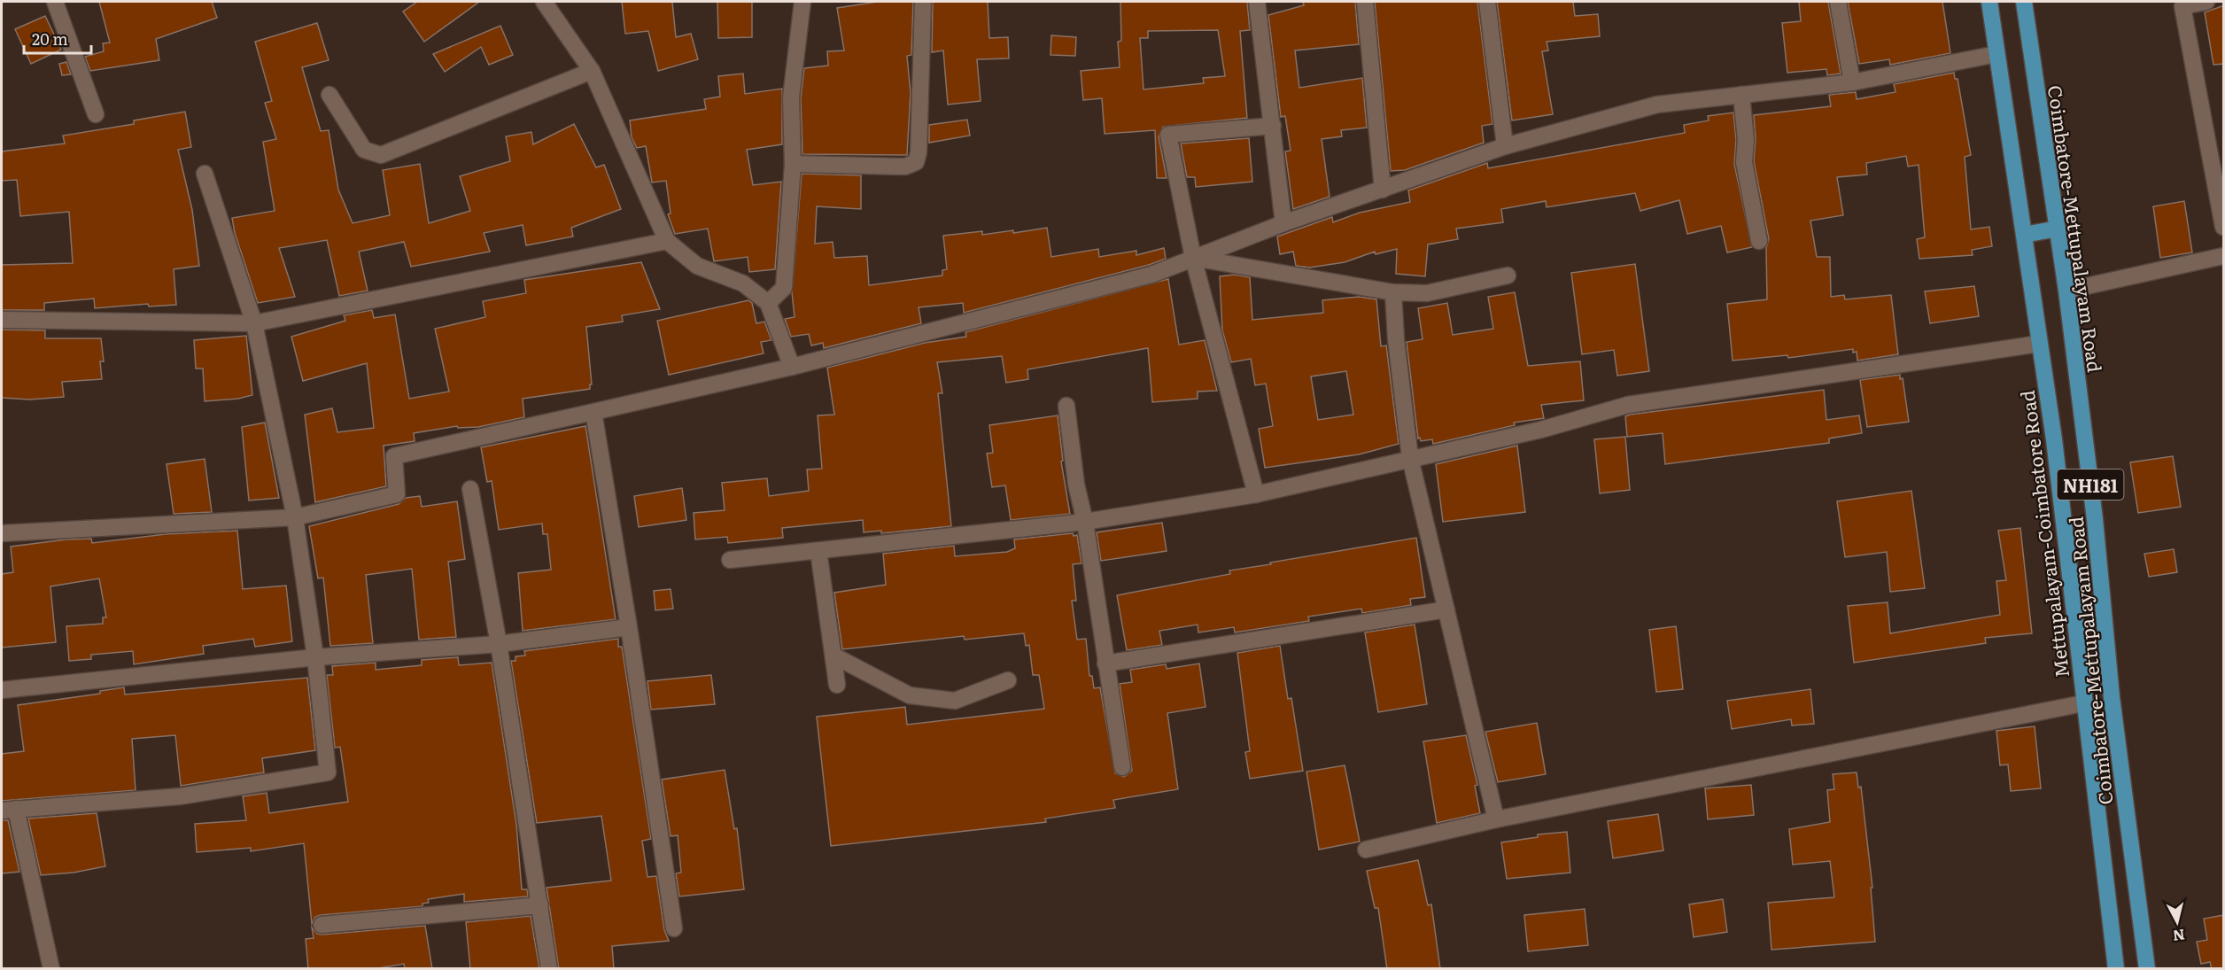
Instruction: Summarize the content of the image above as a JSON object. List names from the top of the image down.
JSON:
{
  "streets": {
    "highway": ["Coimbatore-Mettupalayam Road", "NH181", "Mettupalayam-Coimbatore Road"]
  },
  "scale_bar": "20 m",
  "north": "bottom"
}
